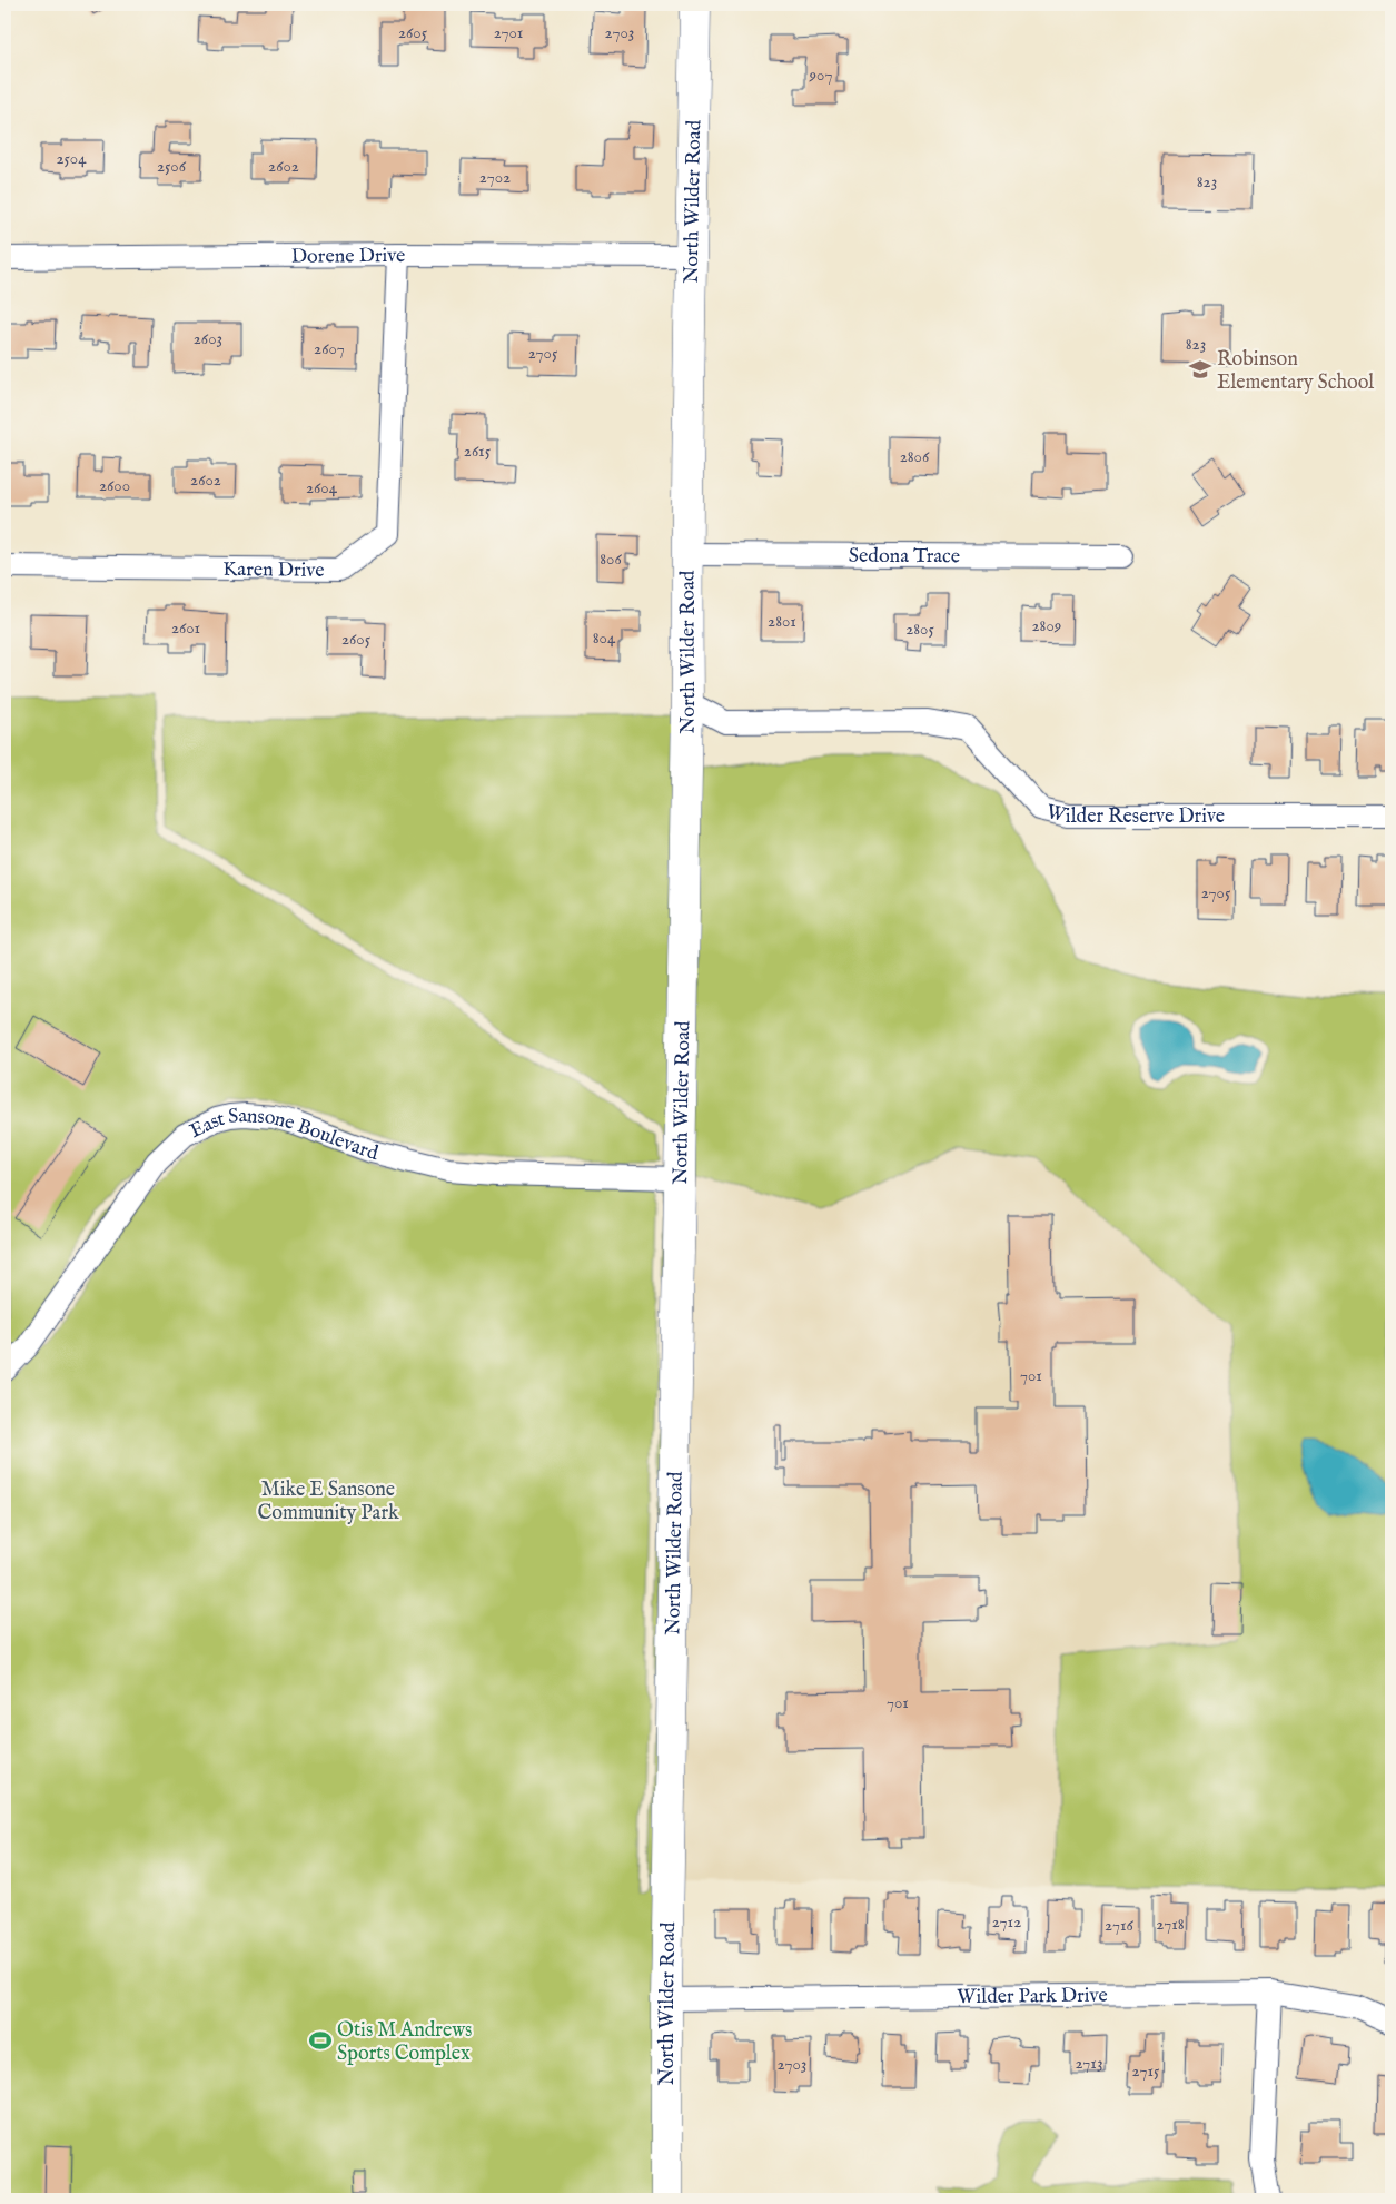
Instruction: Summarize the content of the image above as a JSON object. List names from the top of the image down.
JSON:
{
  "streets": {
    "street": [
      "North Wilder Road",
      "Dorene Drive",
      "Sedona Trace",
      "Karen Drive",
      "Wilder Reserve Drive",
      "East Sansone Boulevard",
      "Wilder Park Drive"
    ]
  },
  "crossings": [
    ["North Wilder Road", "Dorene Drive"],
    ["North Wilder Road", "Sedona Trace"],
    ["North Wilder Road", "Wilder Reserve Drive"],
    ["North Wilder Road", "East Sansone Boulevard"],
    ["North Wilder Road", "Wilder Park Drive"],
    ["Dorene Drive", "Karen Drive"]
  ],
  "parks": ["Mike E Sansone Community Park"],
  "places": {
    "school or university": ["Robinson Elementary School"],
    "sports": ["Otis M Andrews Sports Complex"]
  },
  "house_numbers": [
    "2605",
    "2701",
    "2703",
    "907",
    "2504",
    "2506",
    "2602",
    "2702",
    "823",
    "2603",
    "823",
    "2607",
    "2705",
    "2615",
    "2806",
    "2602",
    "2600",
    "2604",
    "806",
    "2801",
    "2809",
    "2601",
    "2805",
    "804",
    "2605",
    "2705",
    "701",
    "701",
    "2712",
    "2718",
    "2716",
    "2713",
    "2703",
    "2715"
  ]
}
